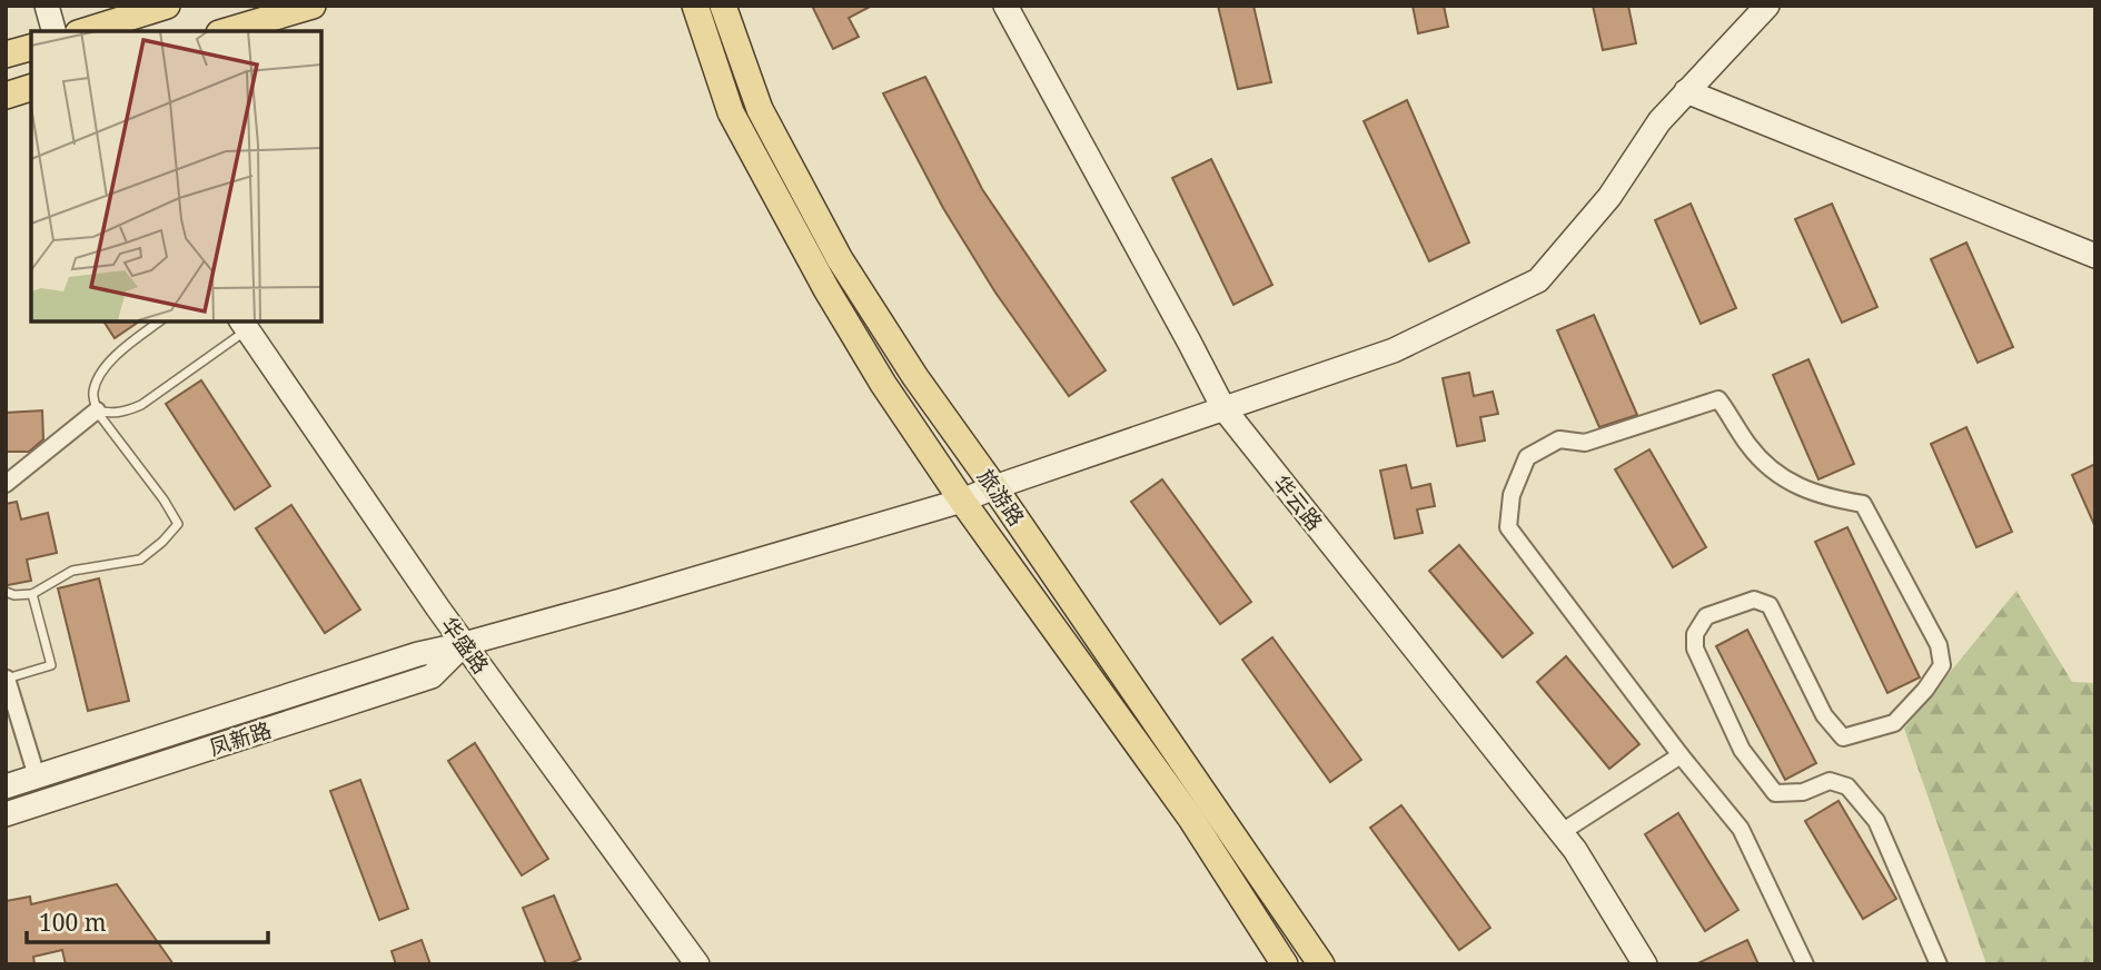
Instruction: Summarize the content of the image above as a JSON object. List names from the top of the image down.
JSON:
{
  "streets": {
    "main road": ["旅游路"],
    "street": ["华云路", "华盛路", "凤新路"]
  },
  "crossings": [
    ["华盛路", "凤新路"]
  ],
  "scale_bar": "100 m"
}
